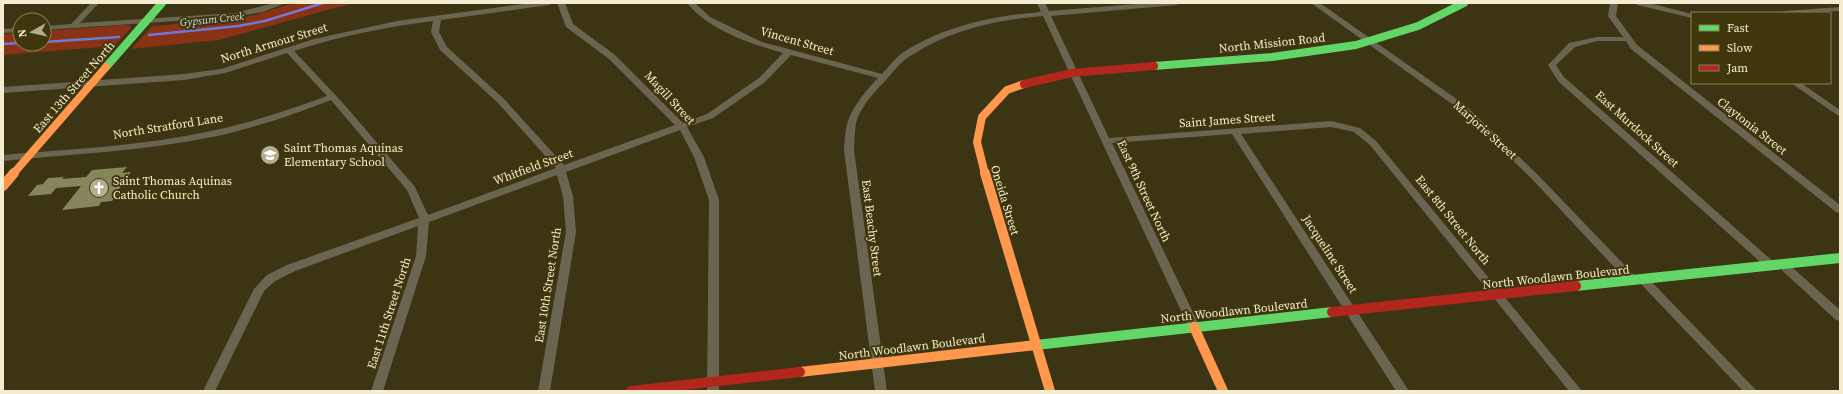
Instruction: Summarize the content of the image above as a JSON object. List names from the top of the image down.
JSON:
{
  "streets": {
    "main road": [
      "North Mission Road",
      "East 13th Street North",
      "East 9th Street North",
      "Oneida Street",
      "North Woodlawn Boulevard"
    ],
    "street": [
      "Vincent Street",
      "North Armour Street",
      "Magill Street",
      "Saint James Street",
      "North Stratford Lane",
      "Claytonia Street",
      "East Murdock Street",
      "Marjorie Street",
      "Whitfield Street",
      "East 8th Street North",
      "East Beachy Street",
      "Jacqueline Street",
      "East 10th Street North",
      "East 11th Street North"
    ]
  },
  "crossings": [
    ["Vincent Street", "Whitfield Street"],
    ["Vincent Street", "East Beachy Street"],
    ["North Armour Street", "East 13th Street North"],
    ["North Armour Street", "East 10th Street North"],
    ["North Armour Street", "East 11th Street North"],
    ["North Mission Road", "Marjorie Street"],
    ["North Mission Road", "East 9th Street North"],
    ["North Mission Road", "Oneida Street"],
    ["East 13th Street North", "North Stratford Lane"],
    ["Magill Street", "Whitfield Street"],
    ["Magill Street", "North Woodlawn Boulevard"],
    ["Saint James Street", "East 9th Street North"],
    ["Saint James Street", "East 8th Street North"],
    ["Saint James Street", "Jacqueline Street"],
    ["North Stratford Lane", "East 11th Street North"],
    ["Claytonia Street", "East Murdock Street"],
    ["East Murdock Street", "North Woodlawn Boulevard"],
    ["Marjorie Street", "North Woodlawn Boulevard"],
    ["Whitfield Street", "East 10th Street North"],
    ["Whitfield Street", "East 11th Street North"],
    ["East 9th Street North", "Oneida Street"],
    ["East 9th Street North", "East Beachy Street"],
    ["East 9th Street North", "North Woodlawn Boulevard"],
    ["Oneida Street", "North Woodlawn Boulevard"],
    ["East 8th Street North", "North Woodlawn Boulevard"],
    ["East Beachy Street", "North Woodlawn Boulevard"],
    ["Jacqueline Street", "North Woodlawn Boulevard"]
  ],
  "water": ["Gypsum Creek"],
  "places": {
    "school or university": ["Saint Thomas Aquinas Elementary School"],
    "church": ["Saint Thomas Aquinas Catholic Church"]
  },
  "legend": ["Fast", "Slow", "Jam"],
  "north": "left"
}
